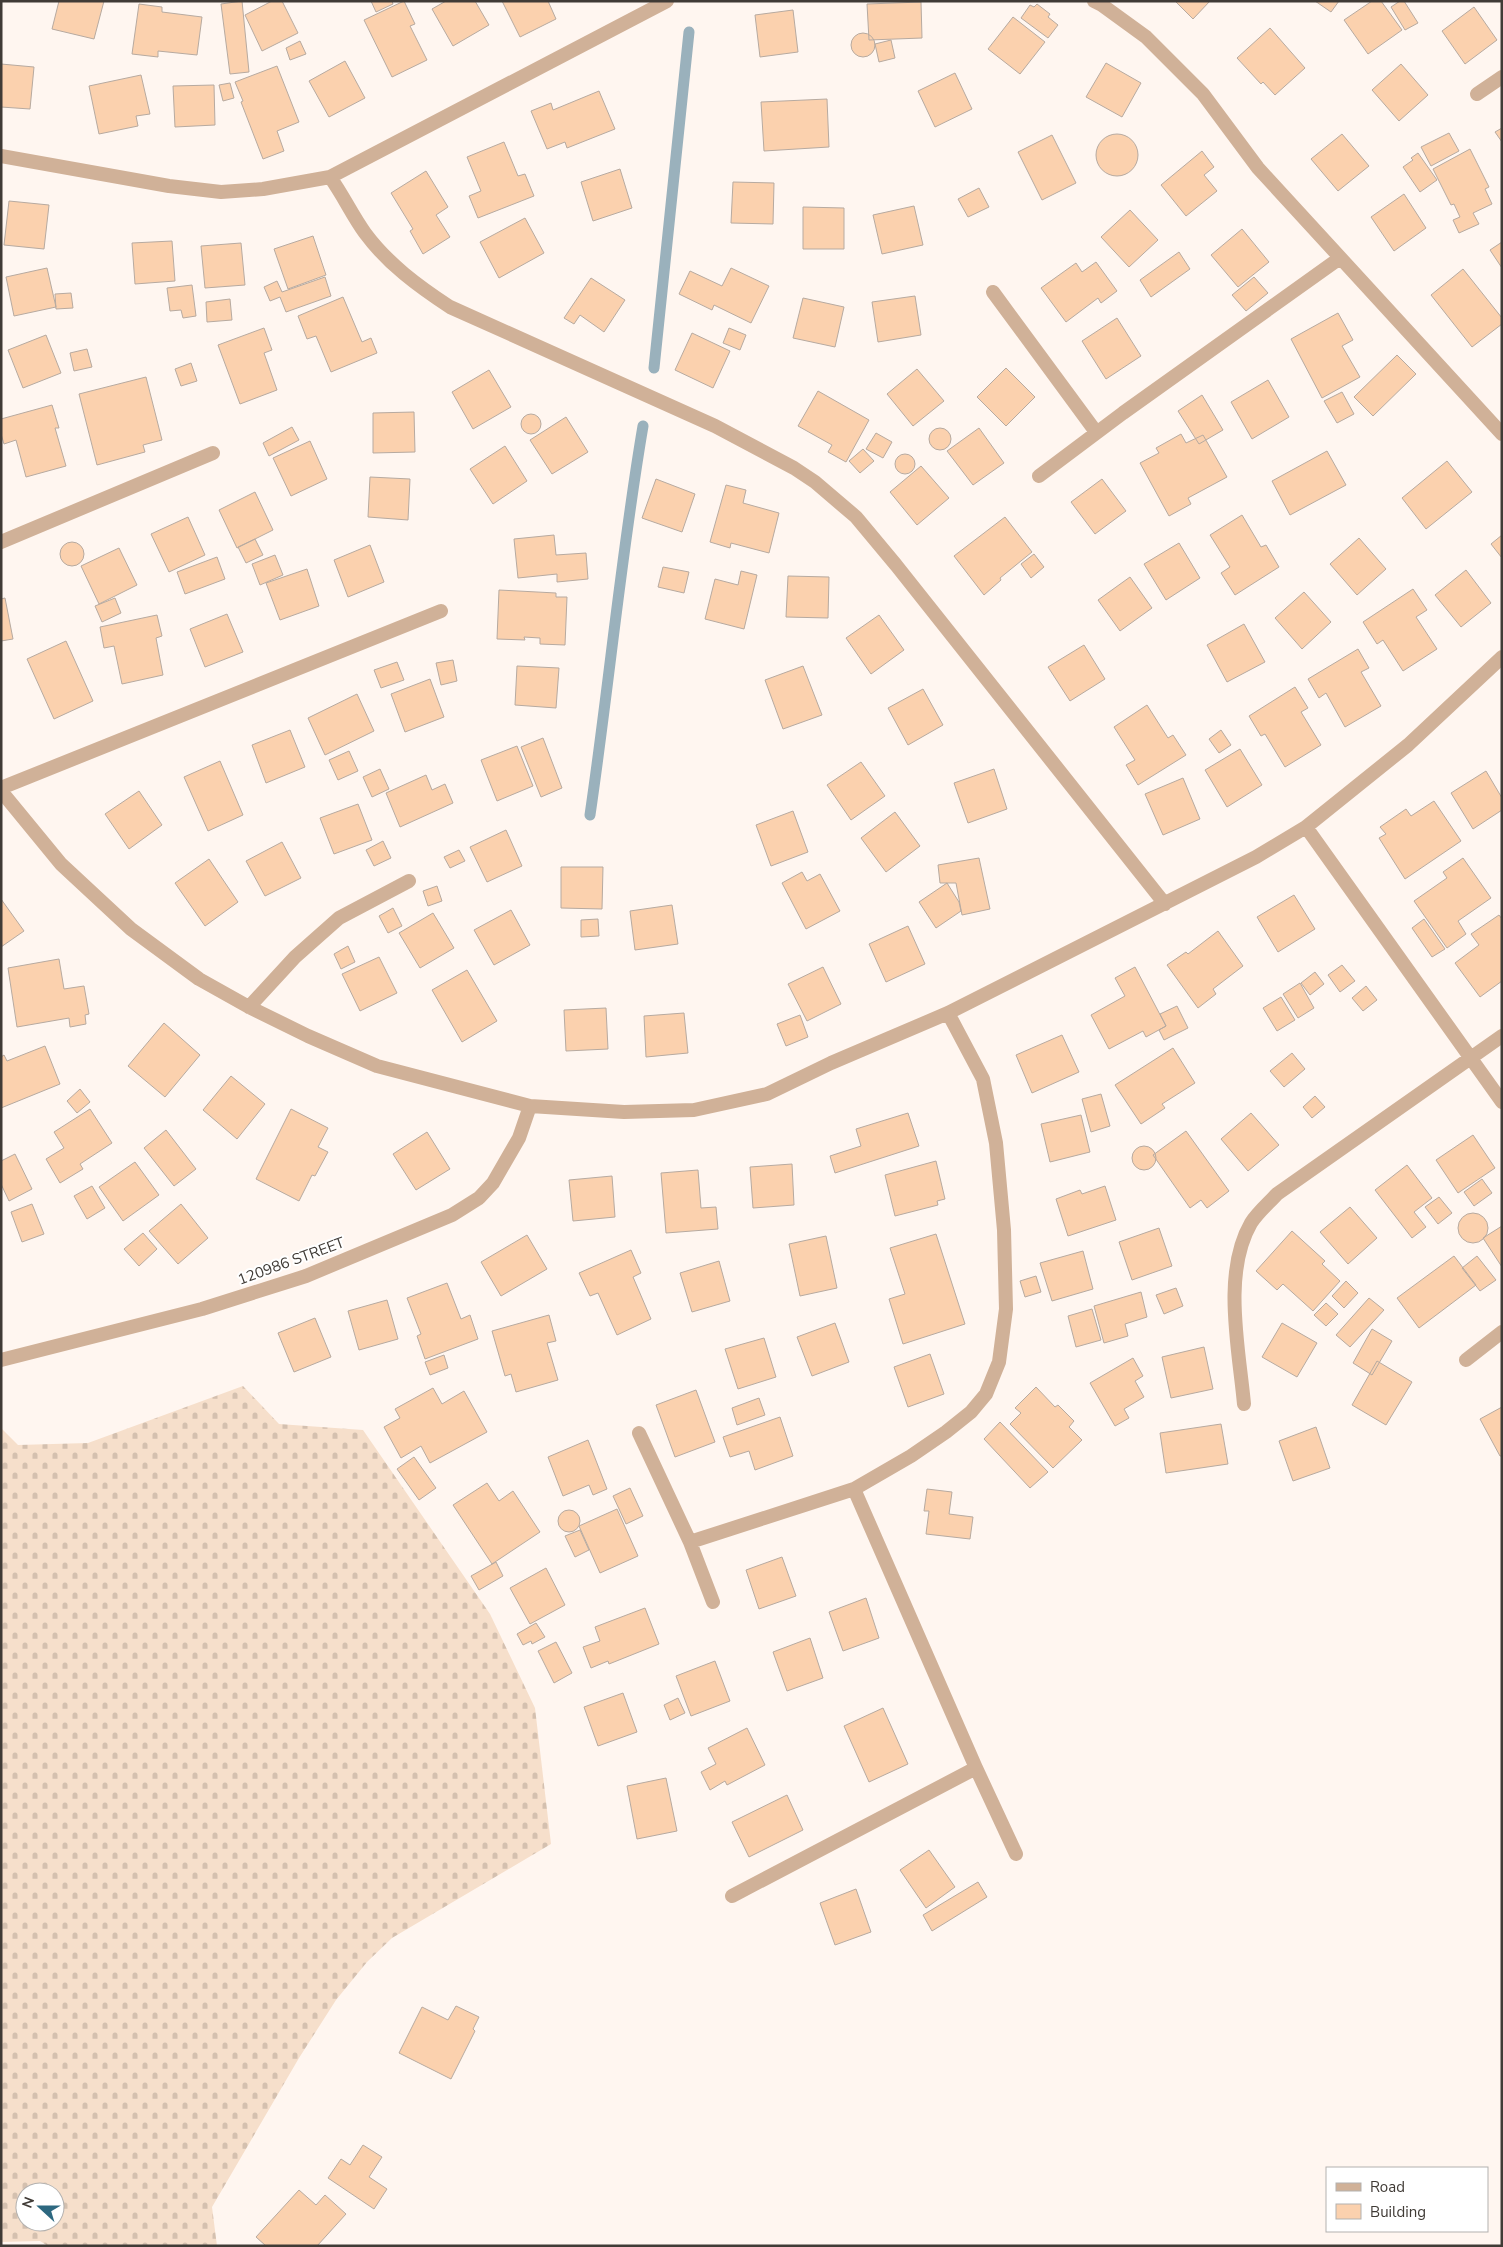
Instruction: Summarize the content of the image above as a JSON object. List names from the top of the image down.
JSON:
{
  "streets": {
    "street": ["120986 STREET"]
  },
  "legend": ["Road", "Building"],
  "north": "left"
}
